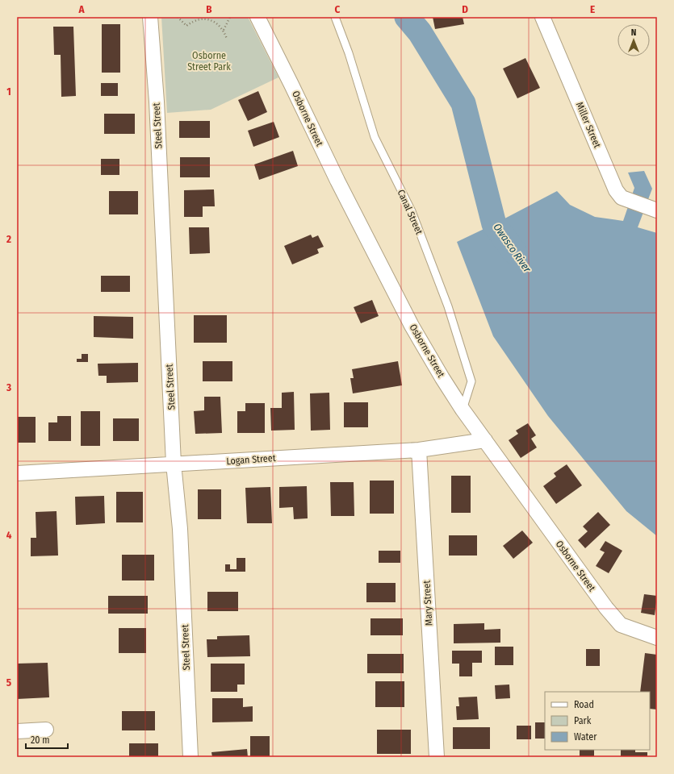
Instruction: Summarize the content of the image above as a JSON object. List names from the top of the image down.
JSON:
{
  "streets": {
    "street": [
      "Osborne Street",
      "Miller Street",
      "Steel Street",
      "Logan Street",
      "Mary Street"
    ],
    "lane": ["Canal Street"]
  },
  "crossings": [
    ["Osborne Street", "Canal Street"],
    ["Osborne Street", "Logan Street"],
    ["Steel Street", "Logan Street"],
    ["Logan Street", "Mary Street"]
  ],
  "water": ["Owasco River"],
  "parks": ["Osborne Street Park"],
  "legend": ["Road", "Park", "Water"],
  "scale_bar": "20 m",
  "north": "top",
  "grid": {
    "columns": [
      "A",
      "B",
      "C",
      "D",
      "E"
    ],
    "rows": [
      "1",
      "2",
      "3",
      "4",
      "5"
    ]
  }
}
